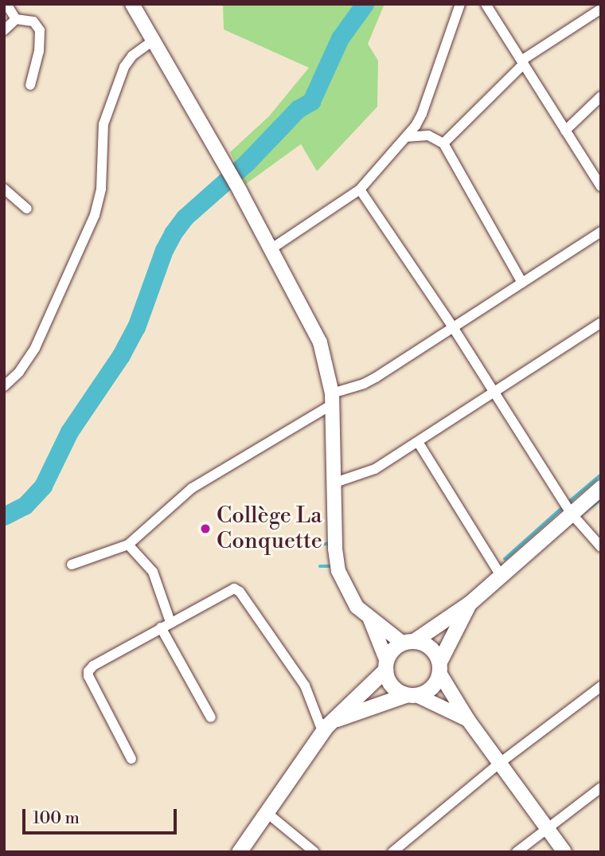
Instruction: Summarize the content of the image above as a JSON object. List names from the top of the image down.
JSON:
{
  "places": ["Collège La Conquette"],
  "scale_bar": "100 m"
}
